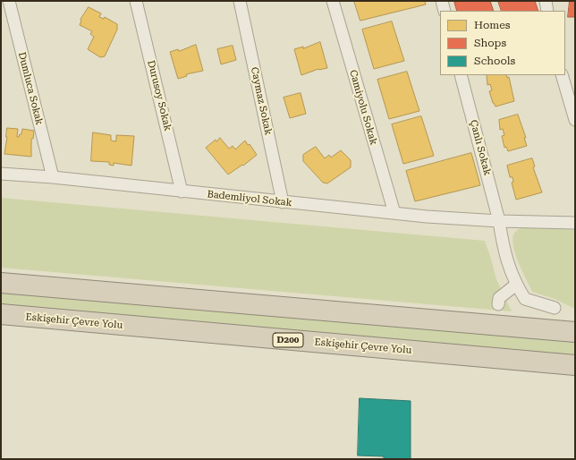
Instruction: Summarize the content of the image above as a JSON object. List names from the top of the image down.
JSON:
{
  "streets": {
    "highway": ["Eskişehir Çevre Yolu", "D200"],
    "street": [
      "Dumluca Sokak",
      "Durusoy Sokak",
      "Caymaz Sokak",
      "Camiyolu Sokak",
      "Çanlı Sokak",
      "Bademliyol Sokak"
    ]
  },
  "crossings": [
    ["Dumluca Sokak", "Bademliyol Sokak"],
    ["Durusoy Sokak", "Bademliyol Sokak"],
    ["Caymaz Sokak", "Bademliyol Sokak"],
    ["Camiyolu Sokak", "Bademliyol Sokak"],
    ["Çanlı Sokak", "Bademliyol Sokak"]
  ],
  "legend": ["Homes", "Shops", "Schools"]
}
